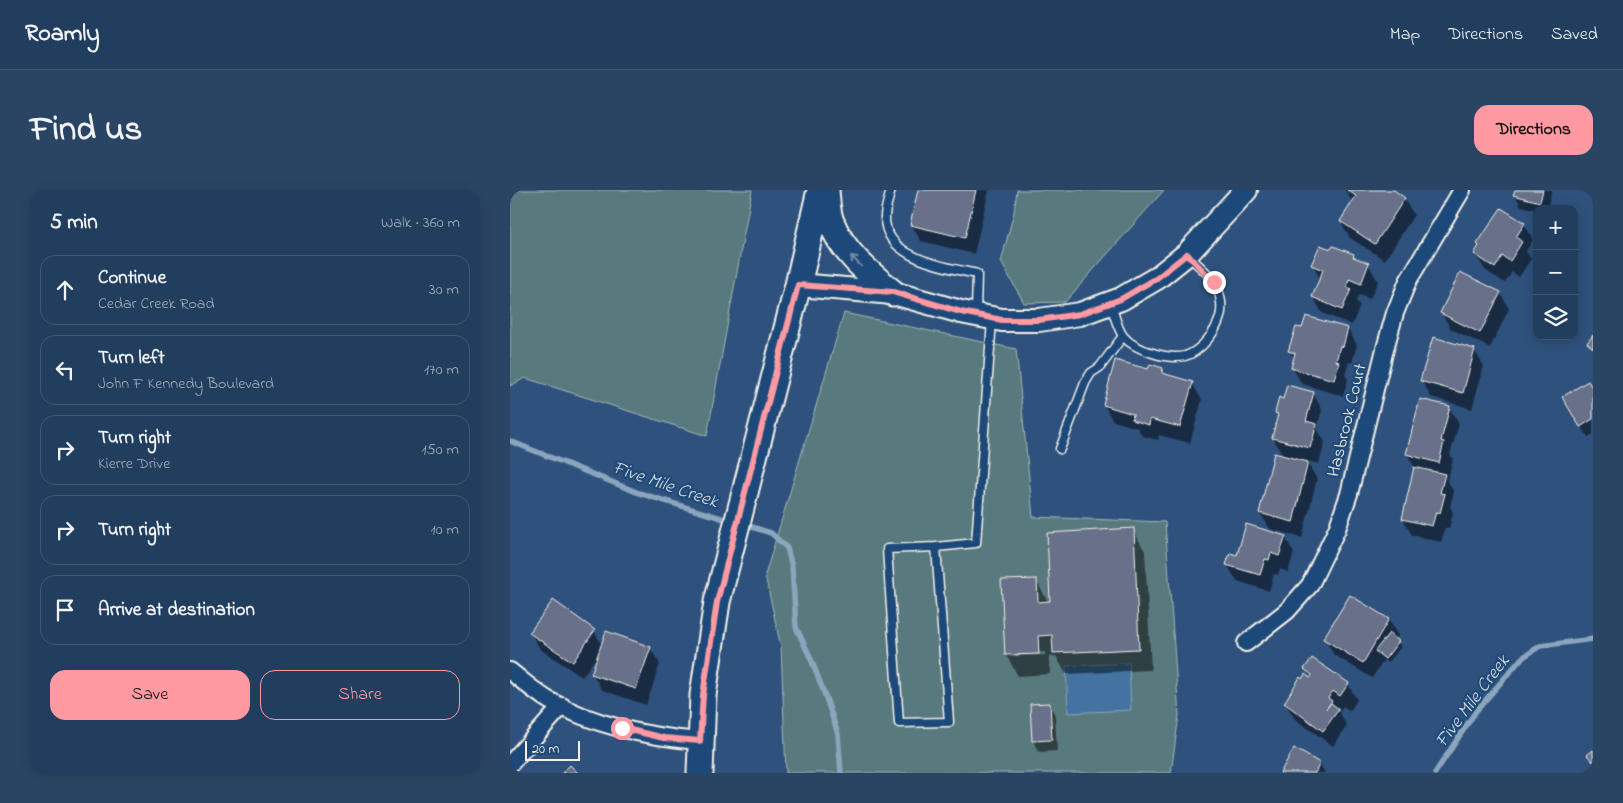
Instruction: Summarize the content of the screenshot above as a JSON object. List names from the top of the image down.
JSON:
{
  "streets": {
    "street": ["Hasbrook Court"]
  },
  "water": ["Five Mile Creek"],
  "scale_bar": "20 m",
  "page": {
    "header": "Roamly",
    "nav": ["Map", "Directions", "Saved"],
    "title": "Find us",
    "buttons": [
      "Directions",
      ["Save", "Share"]
    ],
    "heading": ["5 min", "Walk · 360 m"],
    "map_buttons": ["+", "−"],
    "list": [
      ["Continue", "Cedar Creek Road", "30 m"],
      ["Turn left", "John F Kennedy Boulevard", "170 m"],
      ["Turn right", "Kierre Drive", "150 m"],
      ["Turn right", "10 m"],
      "Arrive at destination"
    ],
    "scale": "20 m"
  }
}
